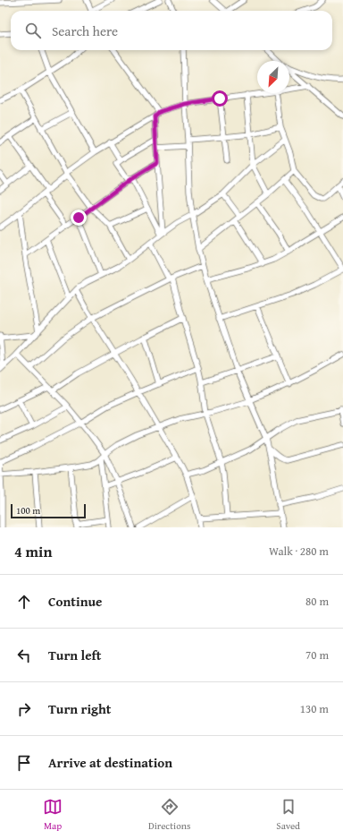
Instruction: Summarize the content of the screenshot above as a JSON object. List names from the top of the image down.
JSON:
{
  "scale_bar": "100 m",
  "north": "bottom left",
  "page": {
    "search": "Search here",
    "scale": "100 m",
    "heading": ["4 min", "Walk · 280 m"],
    "list": [
      ["Continue", "80 m"],
      ["Turn left", "70 m"],
      ["Turn right", "130 m"],
      "Arrive at destination"
    ],
    "nav": ["Map", "Directions", "Saved"]
  }
}
